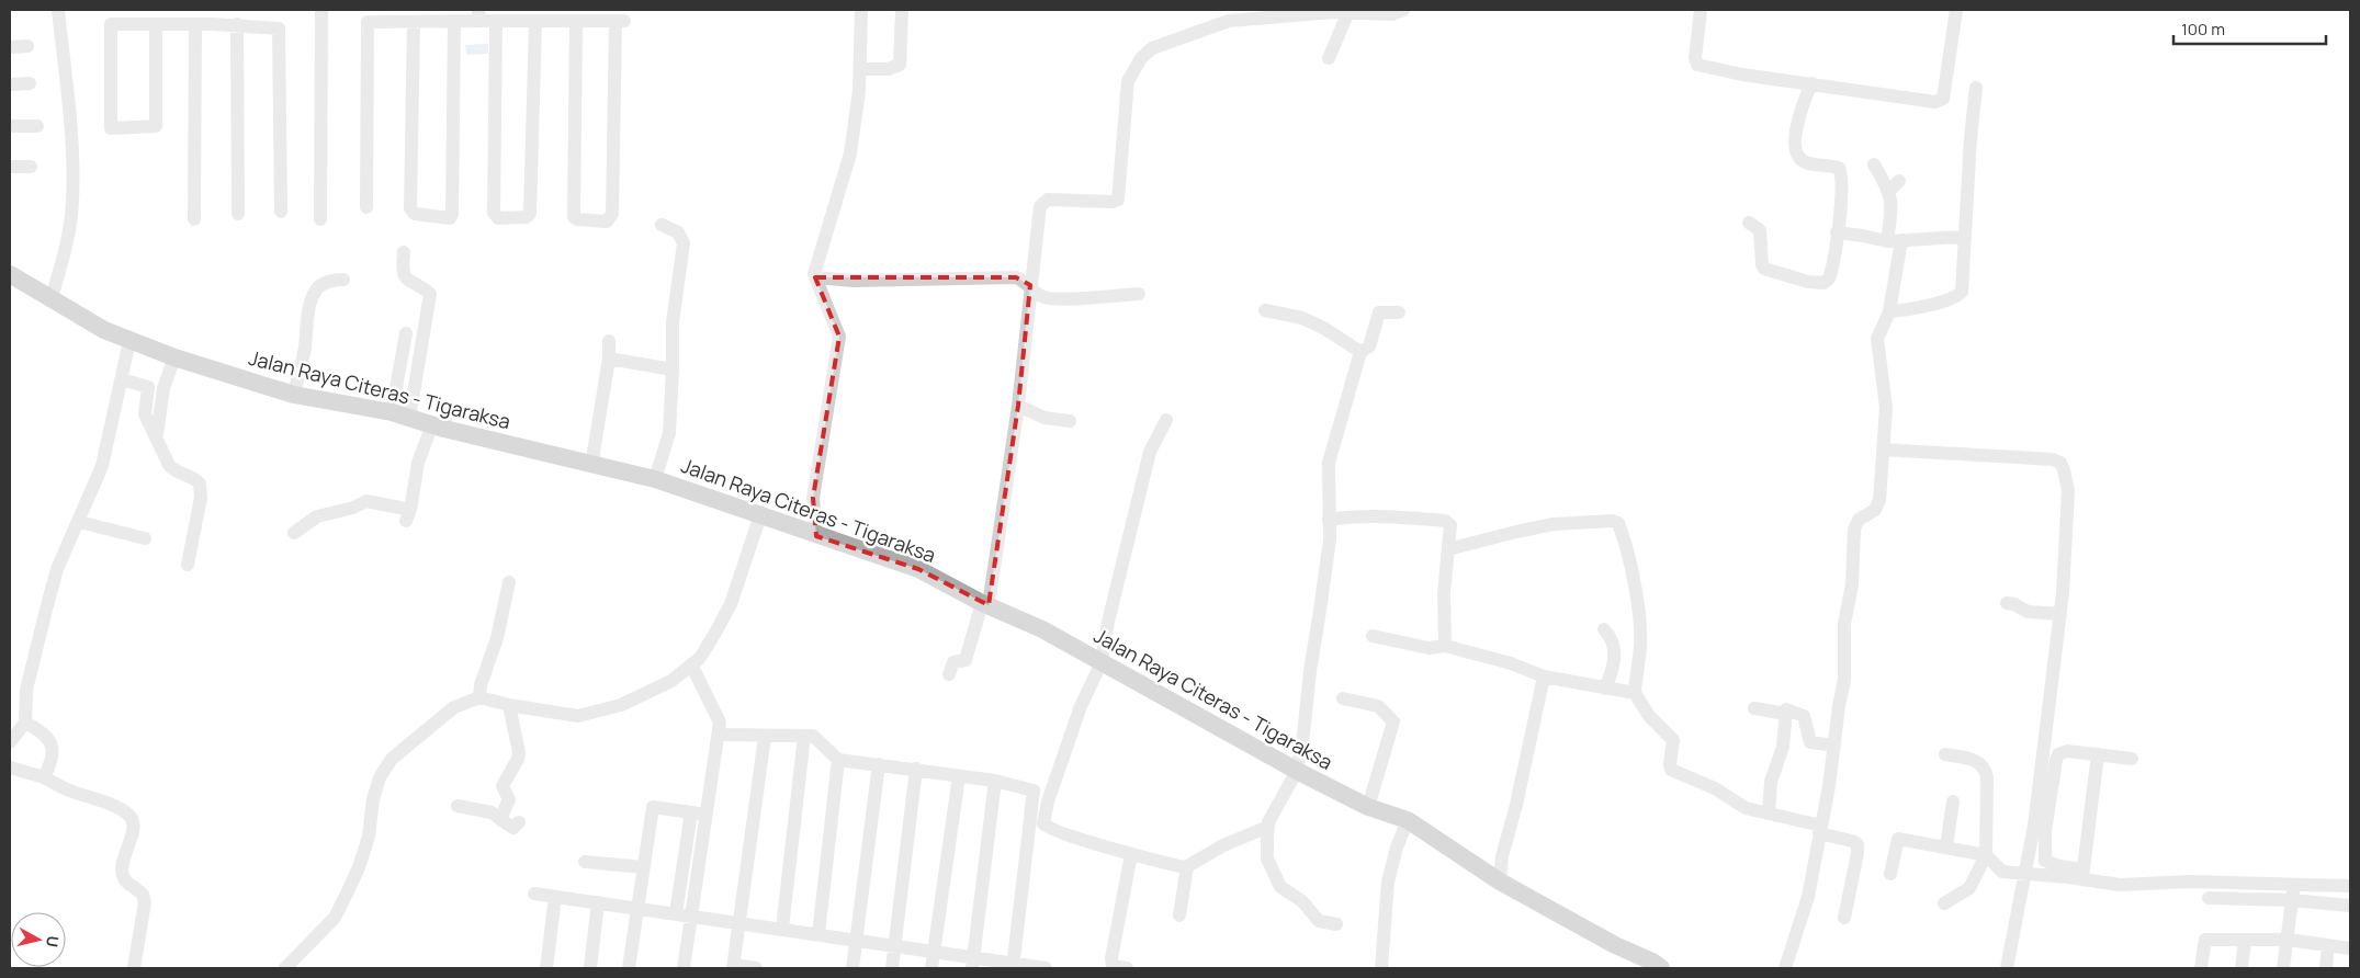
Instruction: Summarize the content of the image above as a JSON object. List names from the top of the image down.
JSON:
{
  "streets": {
    "main road": ["Jalan Raya Citeras - Tigaraksa"]
  },
  "scale_bar": "100 m",
  "north": "right"
}
